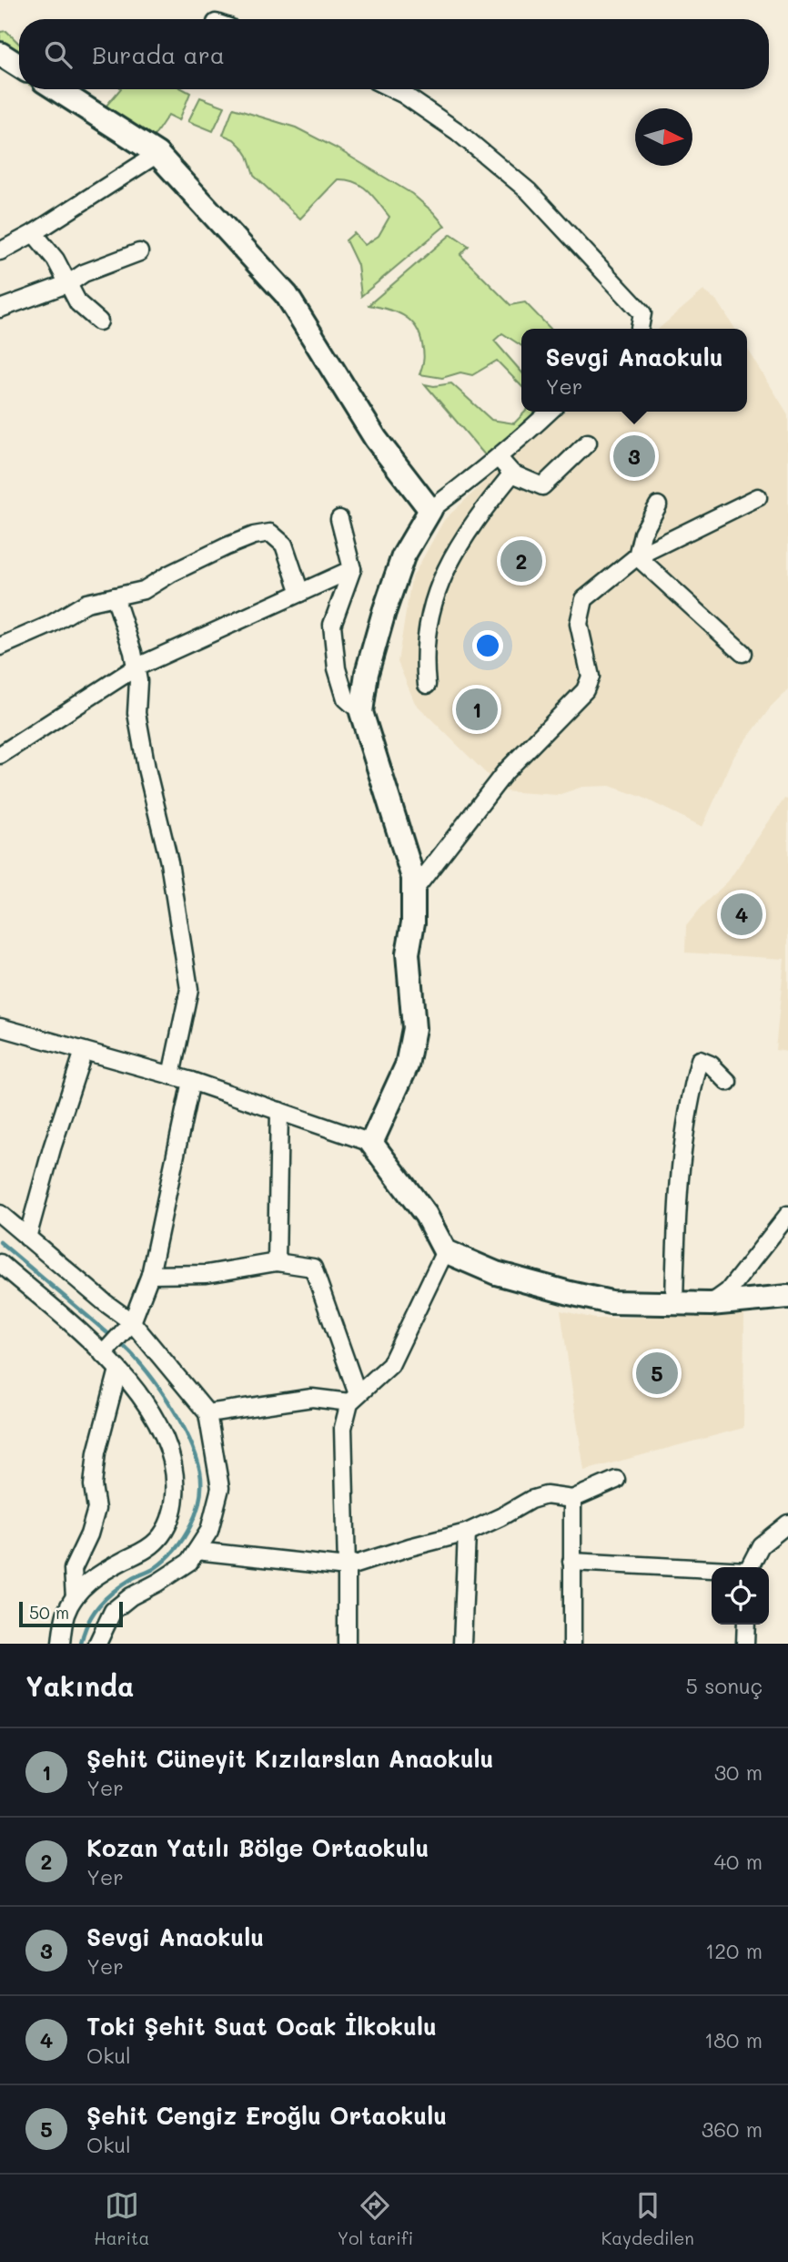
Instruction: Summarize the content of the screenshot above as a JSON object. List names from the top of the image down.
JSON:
{
  "scale_bar": "50 m",
  "north": "right",
  "page": {
    "search": "Burada ara",
    "popup": ["Sevgi Anaokulu", "Yer"],
    "pins": [
      "3",
      "2",
      "1",
      "4",
      "5"
    ],
    "scale": "50 m",
    "heading": ["Yakında", "5 sonuç"],
    "list": [
      {
        "mark": "1",
        "name": "Şehit Cüneyit Kızılarslan Anaokulu",
        "note": "Yer",
        "value": "30 m"
      },
      {
        "mark": "2",
        "name": "Kozan Yatılı Bölge Ortaokulu",
        "note": "Yer",
        "value": "40 m"
      },
      {
        "mark": "3",
        "name": "Sevgi Anaokulu",
        "note": "Yer",
        "value": "120 m"
      },
      {
        "mark": "4",
        "name": "Toki Şehit Suat Ocak İlkokulu",
        "note": "Okul",
        "value": "180 m"
      },
      {
        "mark": "5",
        "name": "Şehit Cengiz Eroğlu Ortaokulu",
        "note": "Okul",
        "value": "360 m"
      }
    ],
    "nav": ["Harita", "Yol tarifi", "Kaydedilen"]
  }
}
